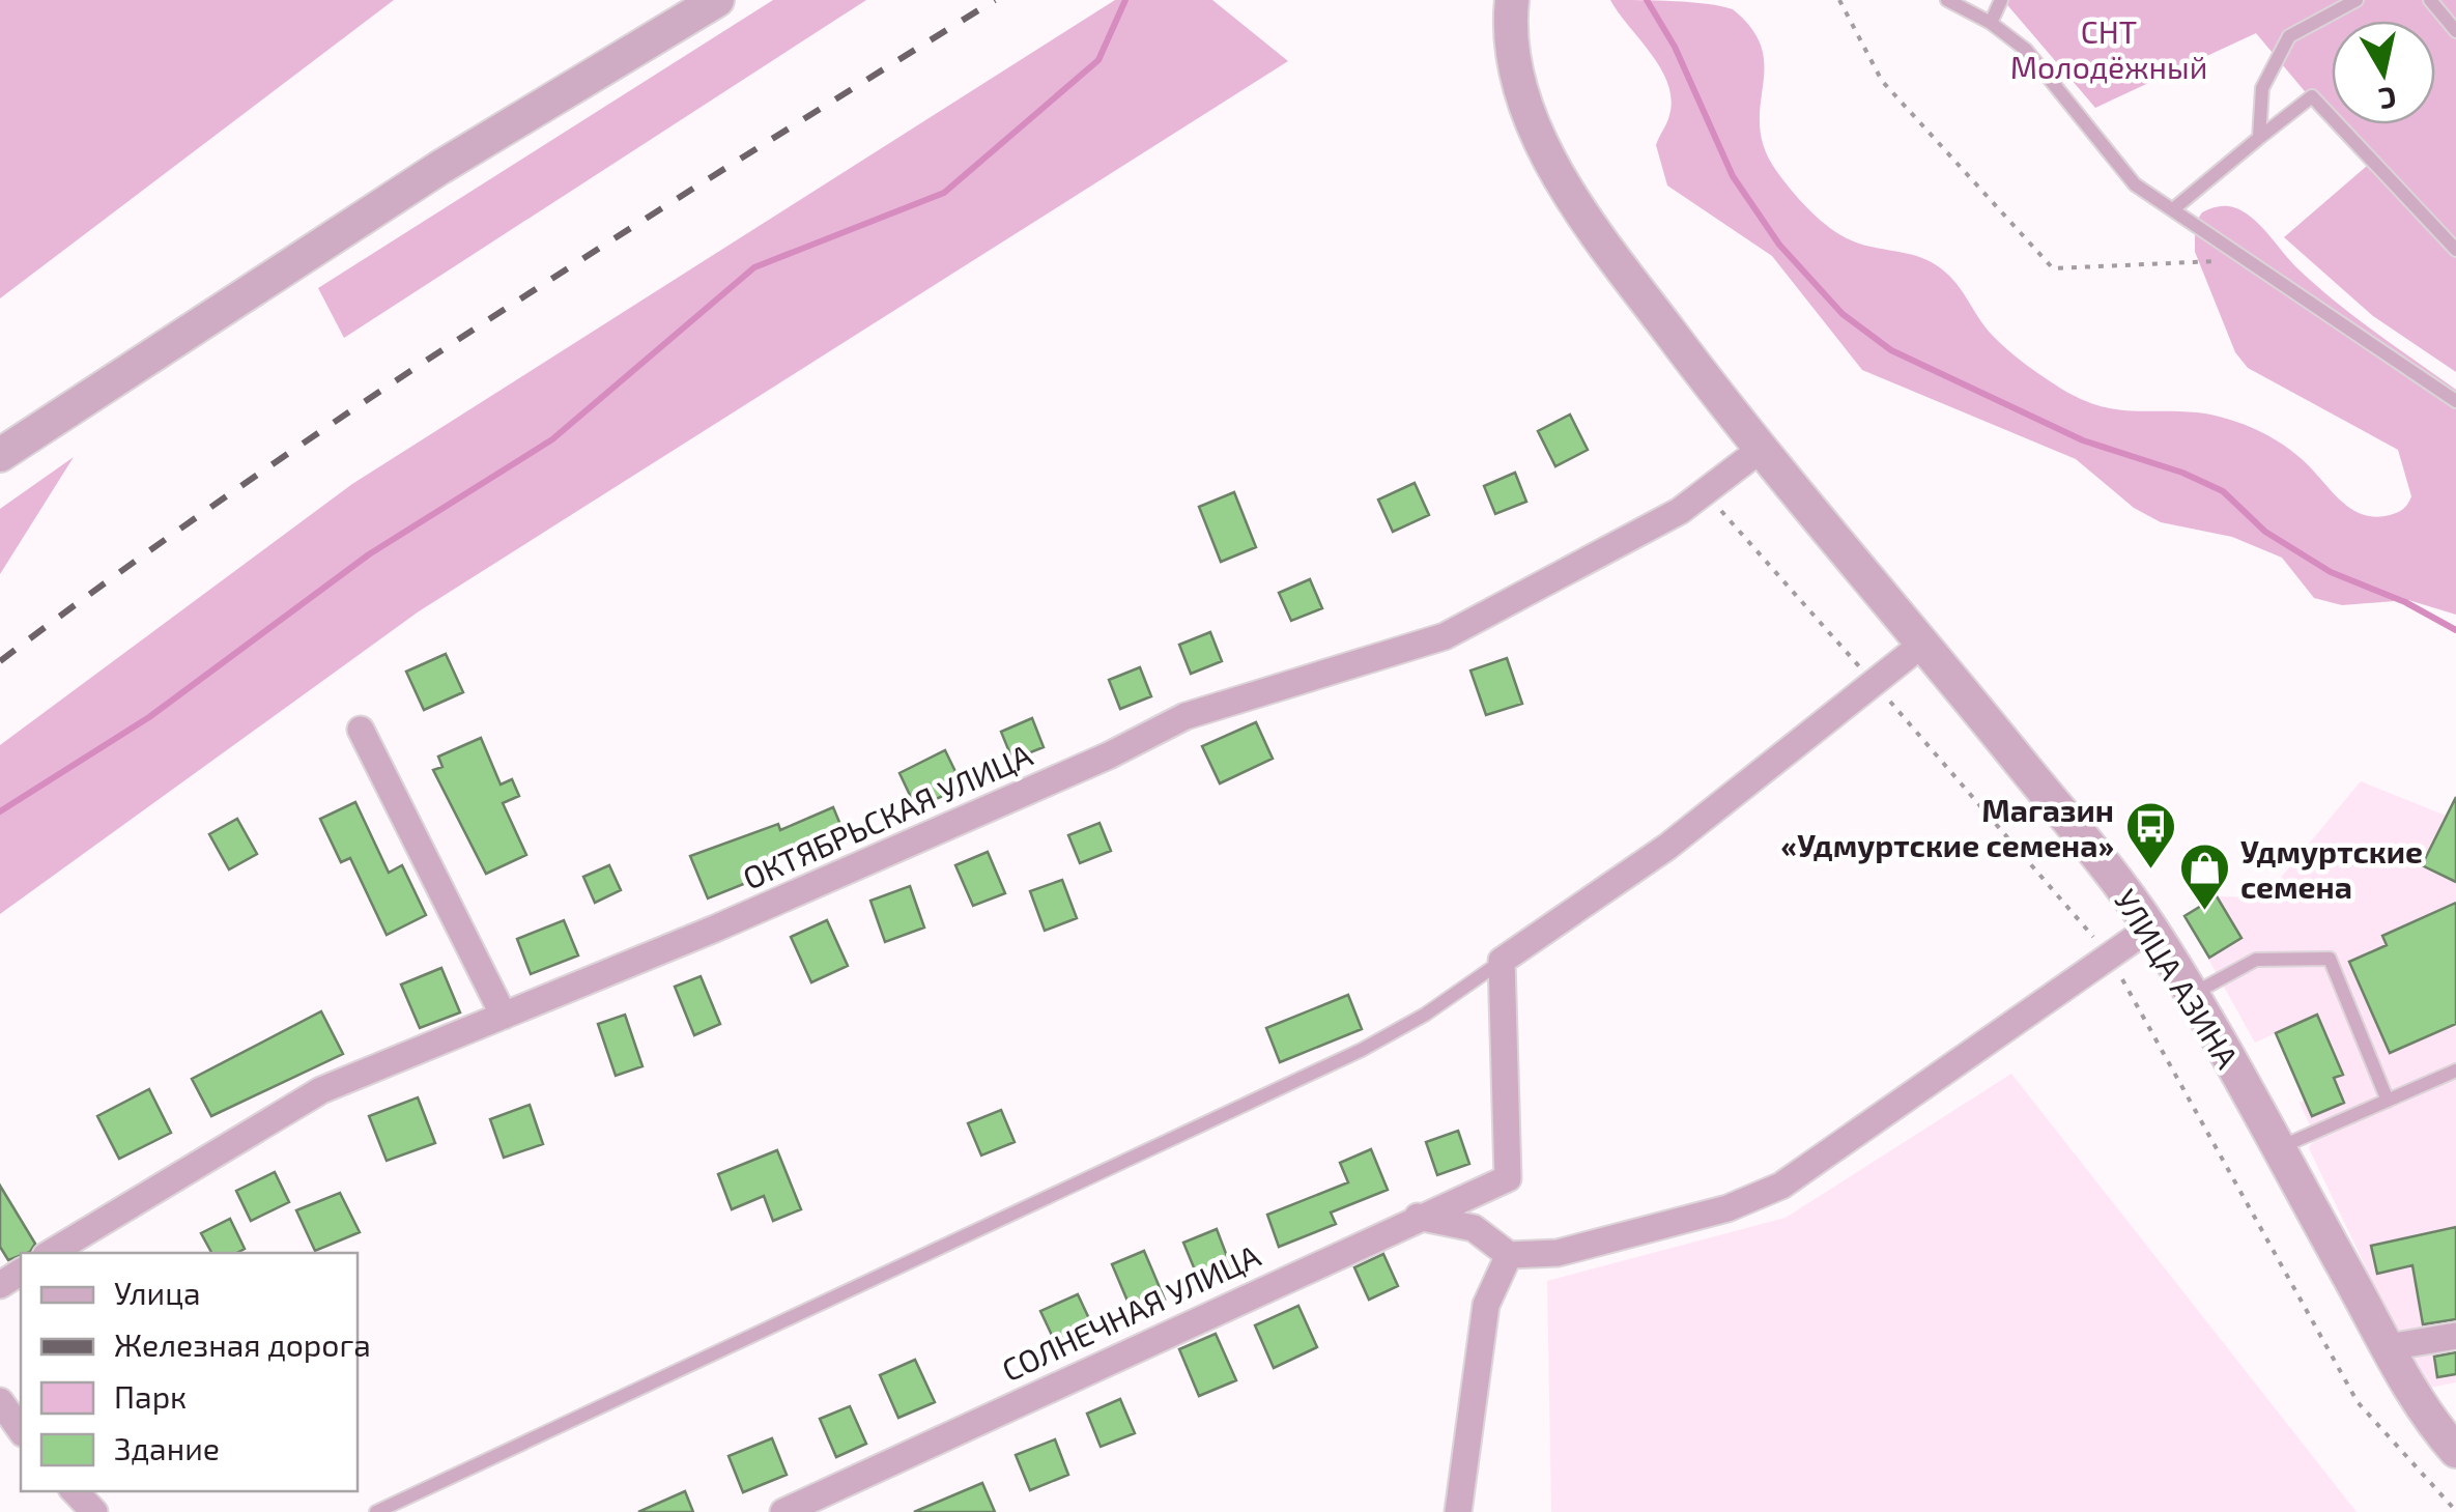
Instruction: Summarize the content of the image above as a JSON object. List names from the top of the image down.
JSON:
{
  "streets": {
    "street": ["ОКТЯБРЬСКАЯ УЛИЦА", "УЛИЦА АЗИНА", "СОЛНЕЧНАЯ УЛИЦА"]
  },
  "crossings": [
    ["ОКТЯБРЬСКАЯ УЛИЦА", "УЛИЦА АЗИНА"]
  ],
  "parks": ["СНТ Молодёжный"],
  "places": {
    "bus stop": ["Магазин «Удмуртские семена»"],
    "shop": ["Удмуртские семена"]
  },
  "legend": [
    "Улица",
    "Железная дорога",
    "Парк",
    "Здание"
  ],
  "north": "bottom"
}
